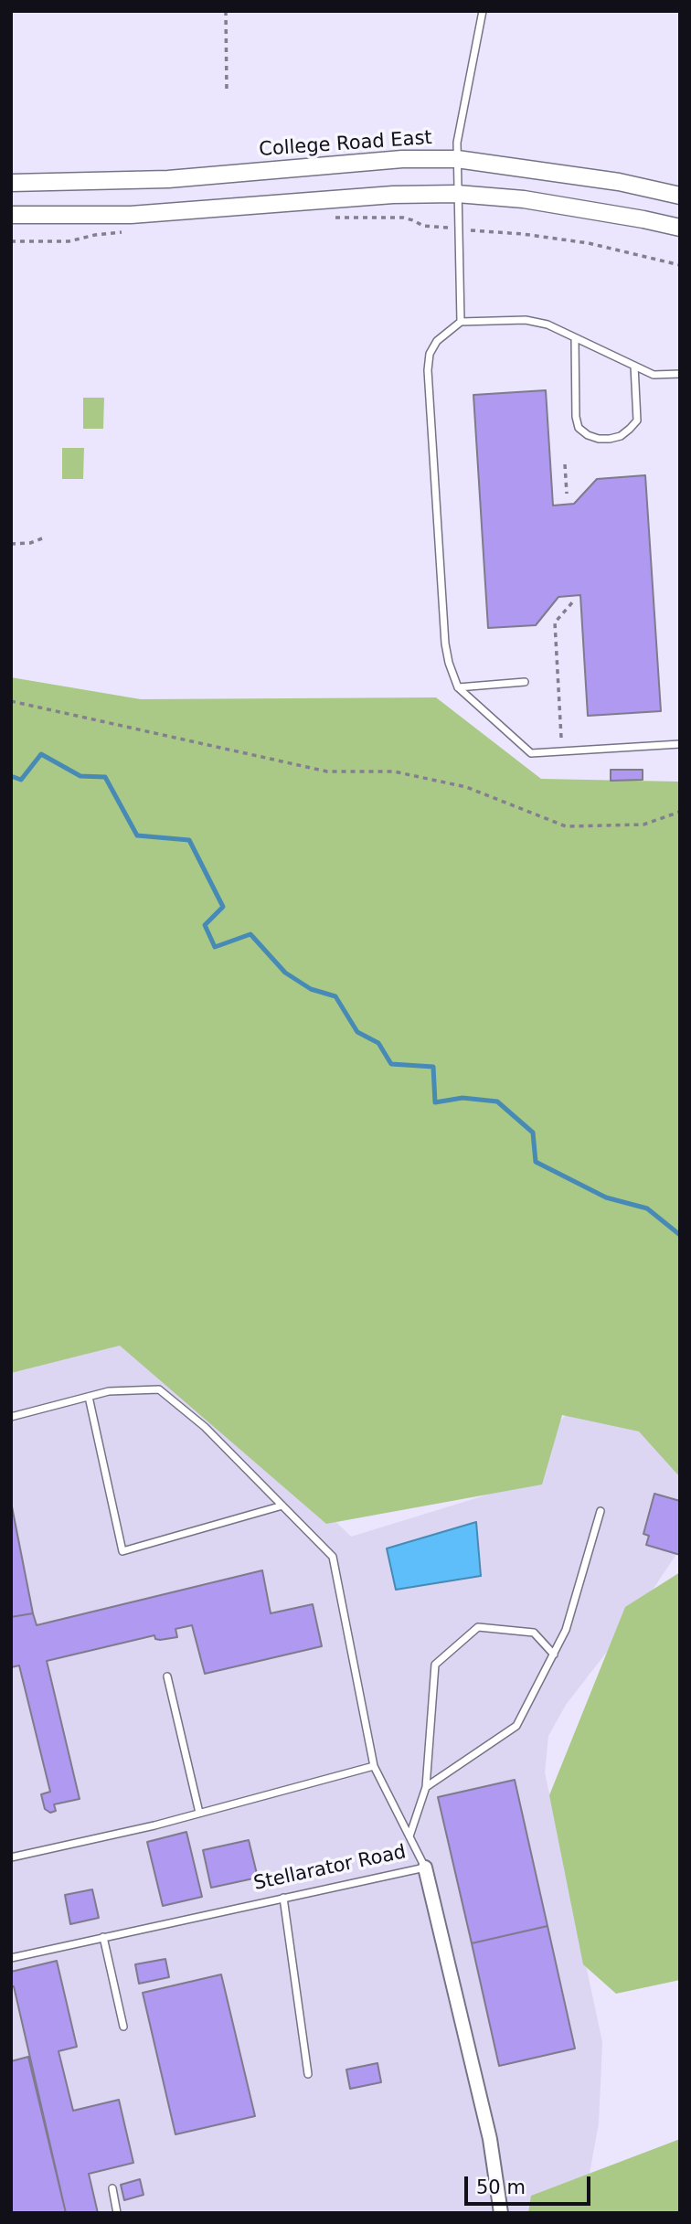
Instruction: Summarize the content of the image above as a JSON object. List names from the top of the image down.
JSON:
{
  "streets": {
    "street": ["College Road East", "Stellarator Road"]
  },
  "scale_bar": "50 m"
}
